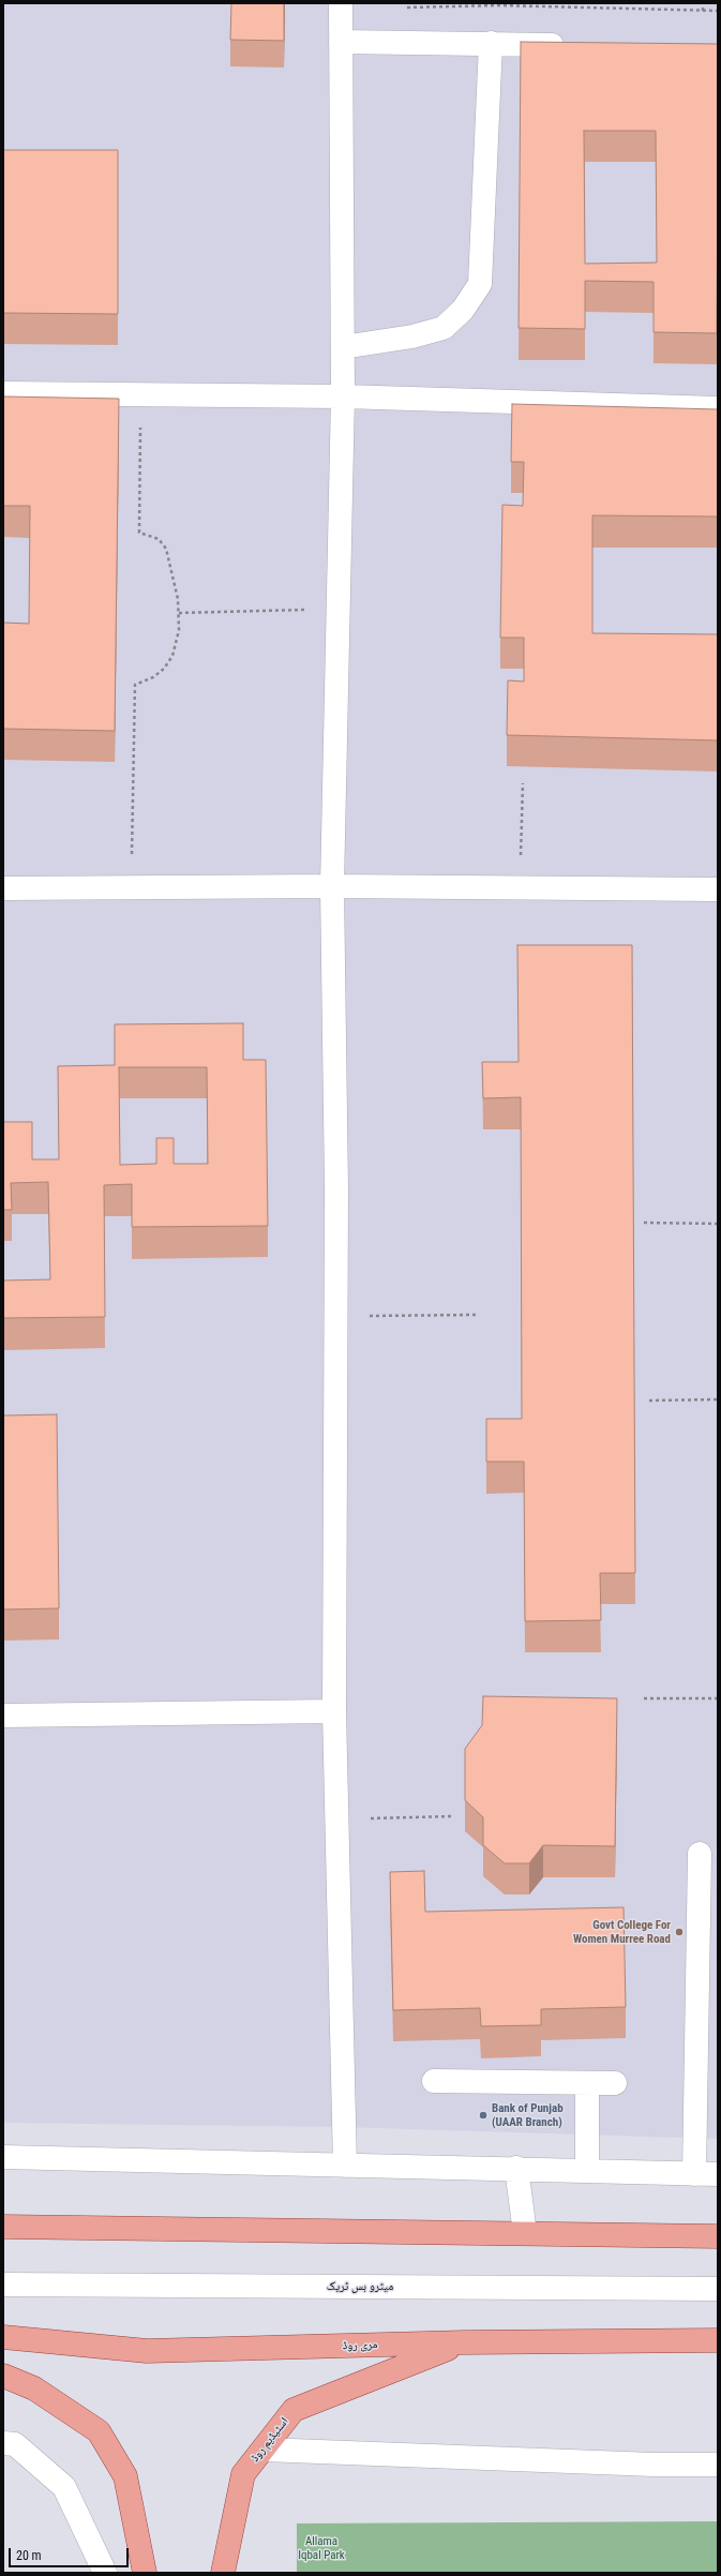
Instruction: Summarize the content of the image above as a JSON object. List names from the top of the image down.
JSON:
{
  "streets": {
    "main road": ["مری روڈ", "اسٹیڈیم روڈ"],
    "lane": ["میٹرو بس ٹریک"]
  },
  "crossings": [
    ["مری روڈ", "اسٹیڈیم روڈ"]
  ],
  "parks": ["Allama Iqbal Park"],
  "places": ["Govt College For Women Murree Road", "Bank of Punjab (UAAR Branch)"],
  "scale_bar": "20 m"
}
